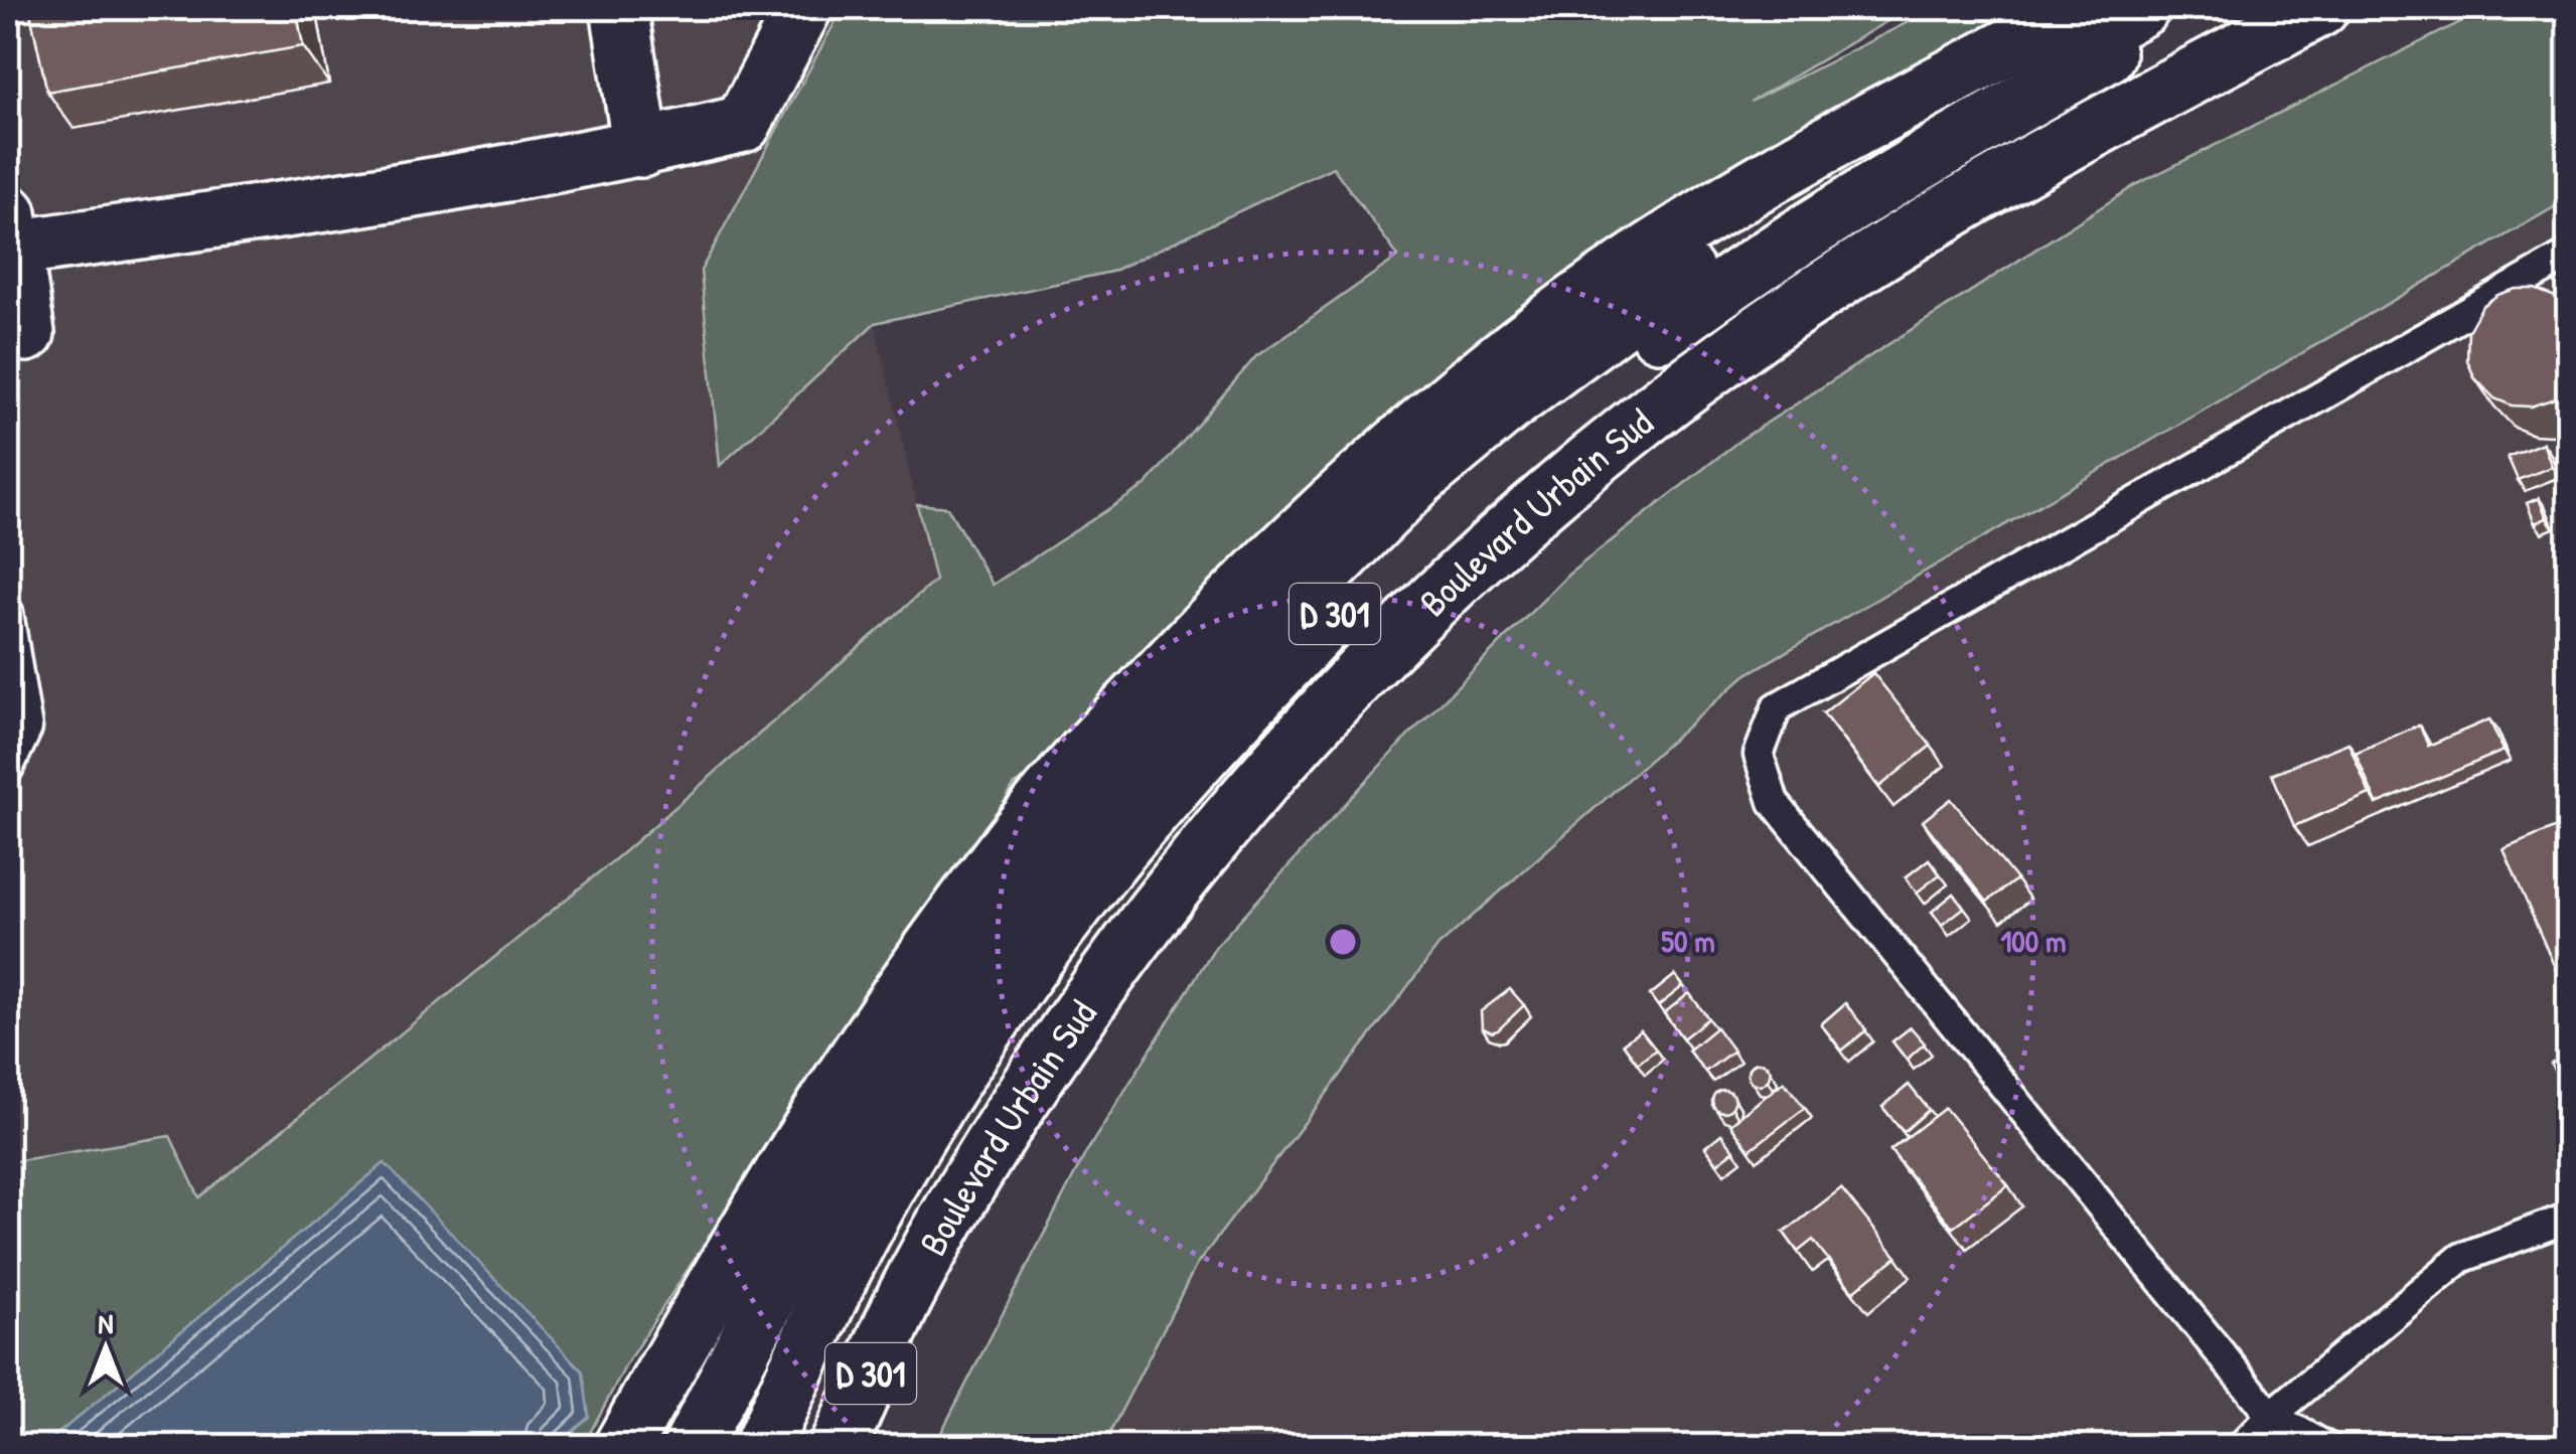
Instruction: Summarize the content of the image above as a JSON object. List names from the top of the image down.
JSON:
{
  "streets": {
    "main road": ["Boulevard Urbain Sud", "D 301"]
  },
  "north": "top",
  "rings": ["50 m", "100 m"]
}
